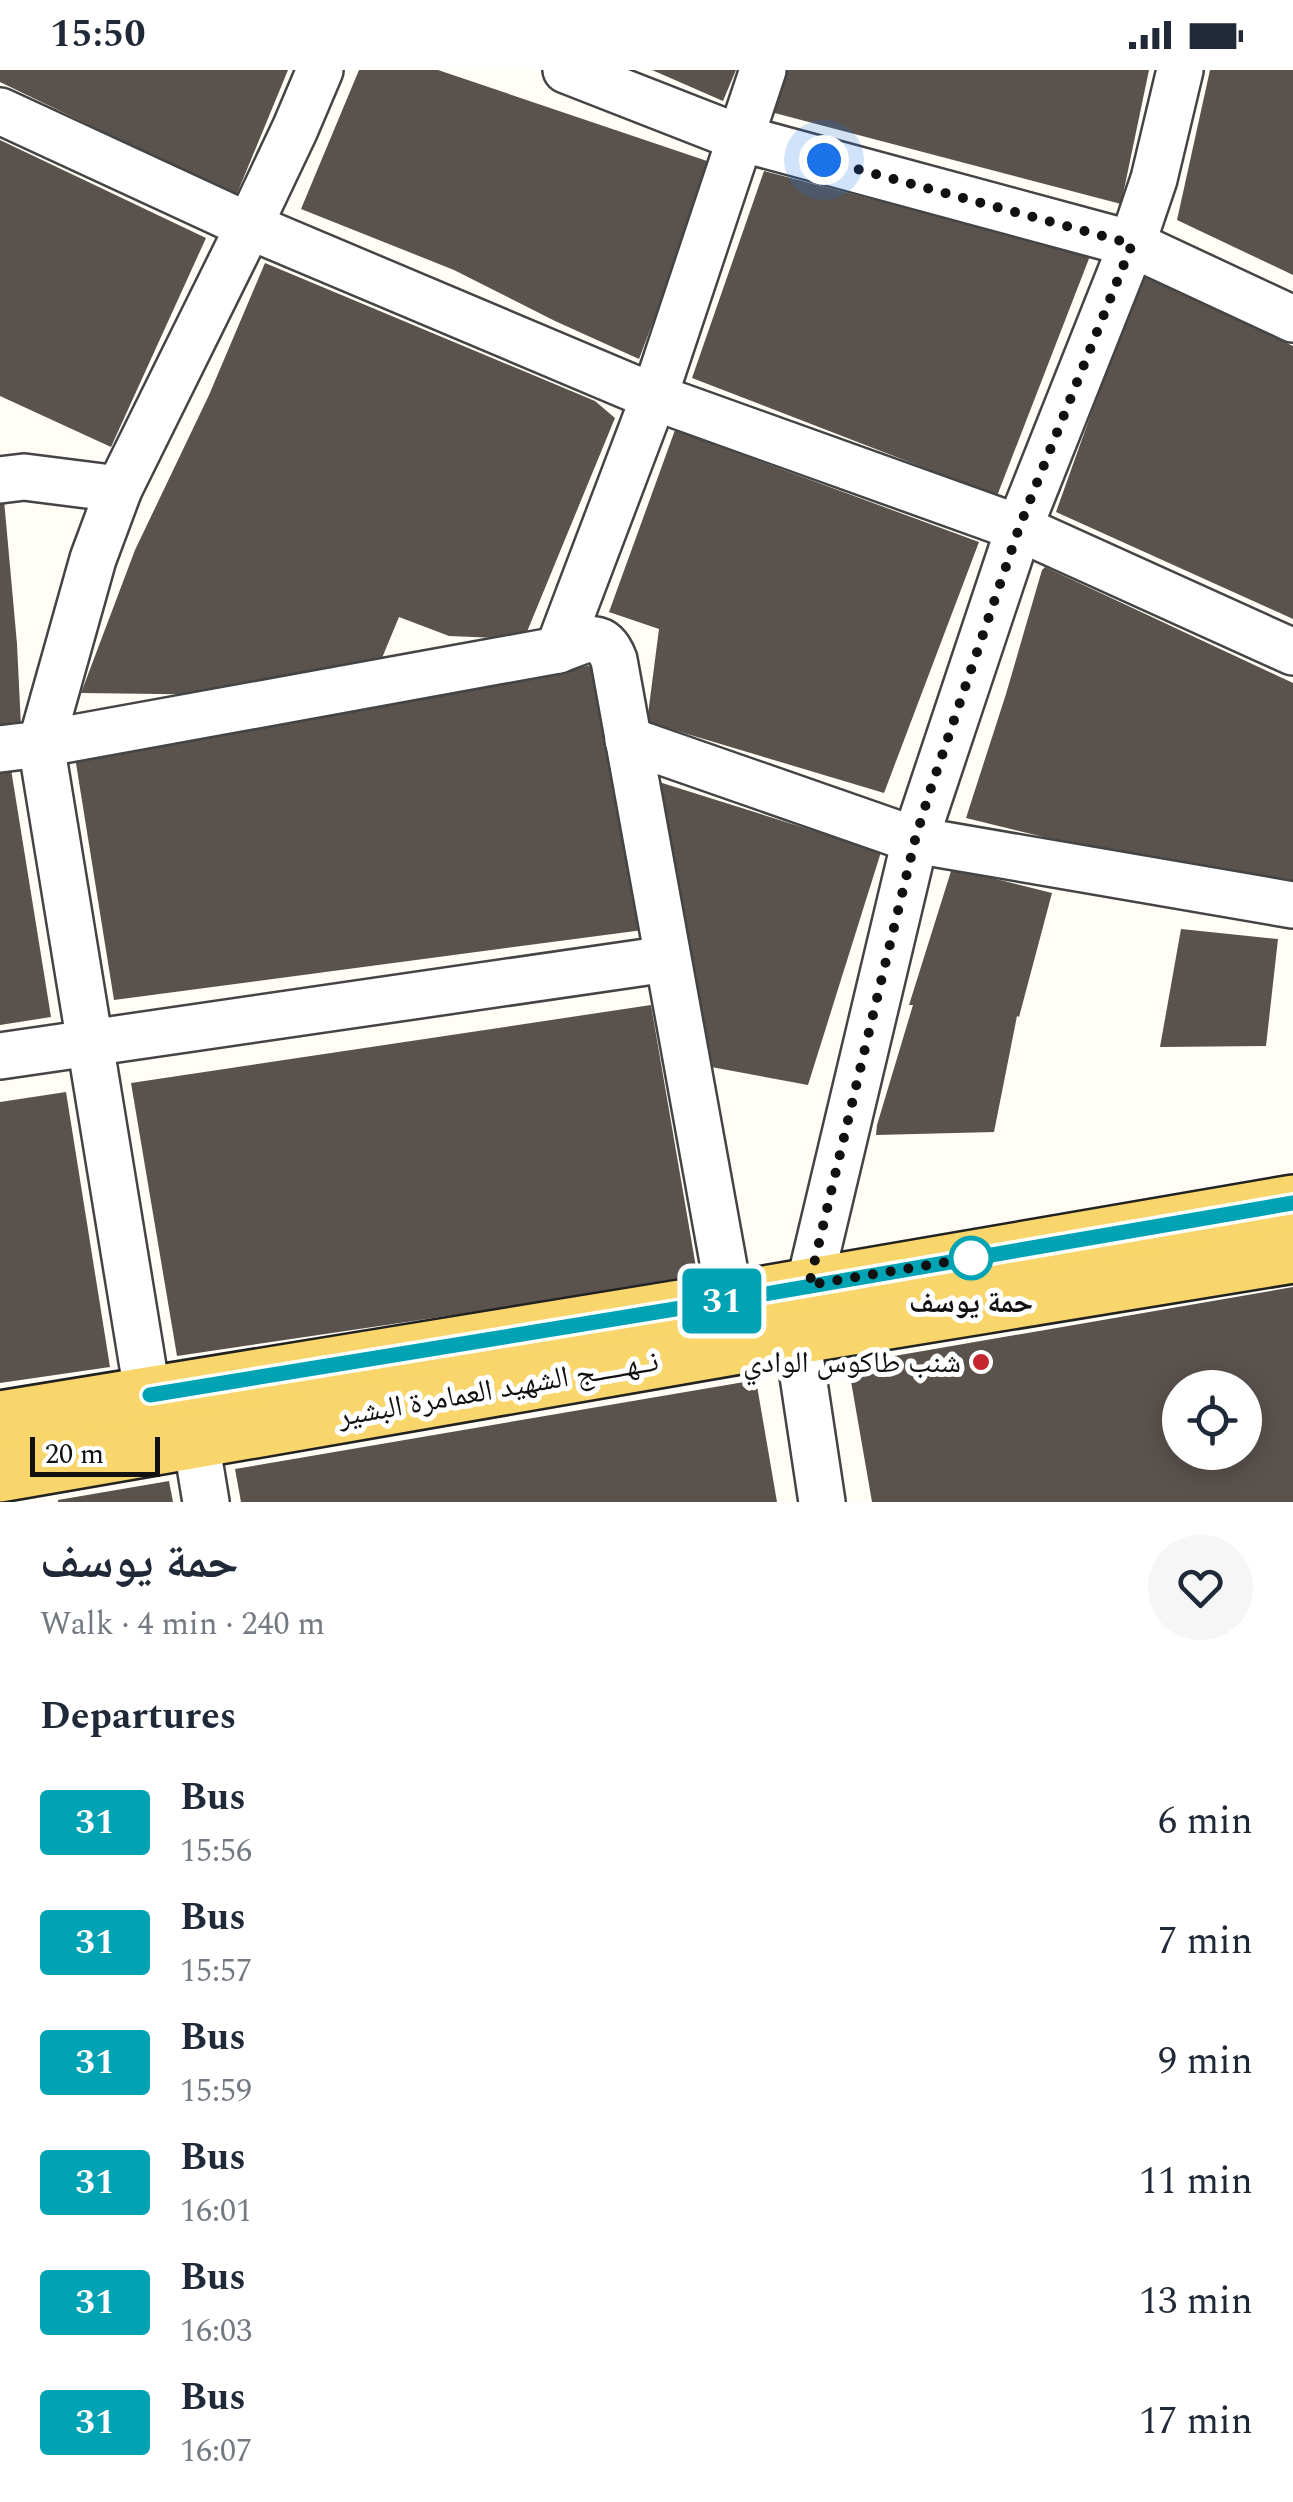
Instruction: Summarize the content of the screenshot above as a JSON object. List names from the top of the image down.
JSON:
{
  "streets": {
    "main road": ["نــهـــــج الشهيد العمامرة البشير"]
  },
  "places": ["حمة يوسف", "شنب طاكوس الوادي"],
  "lines": ["bus line 31"],
  "scale_bar": "20 m",
  "page": {
    "status": "15:50",
    "on_map": "31",
    "scale": "20 m",
    "heading": [
      ["حمة يوسف", "Walk · 4 min · 240 m"],
      "Departures"
    ],
    "list": [
      {
        "mark": "31",
        "name": "Bus",
        "note": "15:56",
        "value": "6 min"
      },
      {
        "mark": "31",
        "name": "Bus",
        "note": "15:57",
        "value": "7 min"
      },
      {
        "mark": "31",
        "name": "Bus",
        "note": "15:59",
        "value": "9 min"
      },
      {
        "mark": "31",
        "name": "Bus",
        "note": "16:01",
        "value": "11 min"
      },
      {
        "mark": "31",
        "name": "Bus",
        "note": "16:03",
        "value": "13 min"
      },
      {
        "mark": "31",
        "name": "Bus",
        "note": "16:07",
        "value": "17 min"
      }
    ]
  }
}
